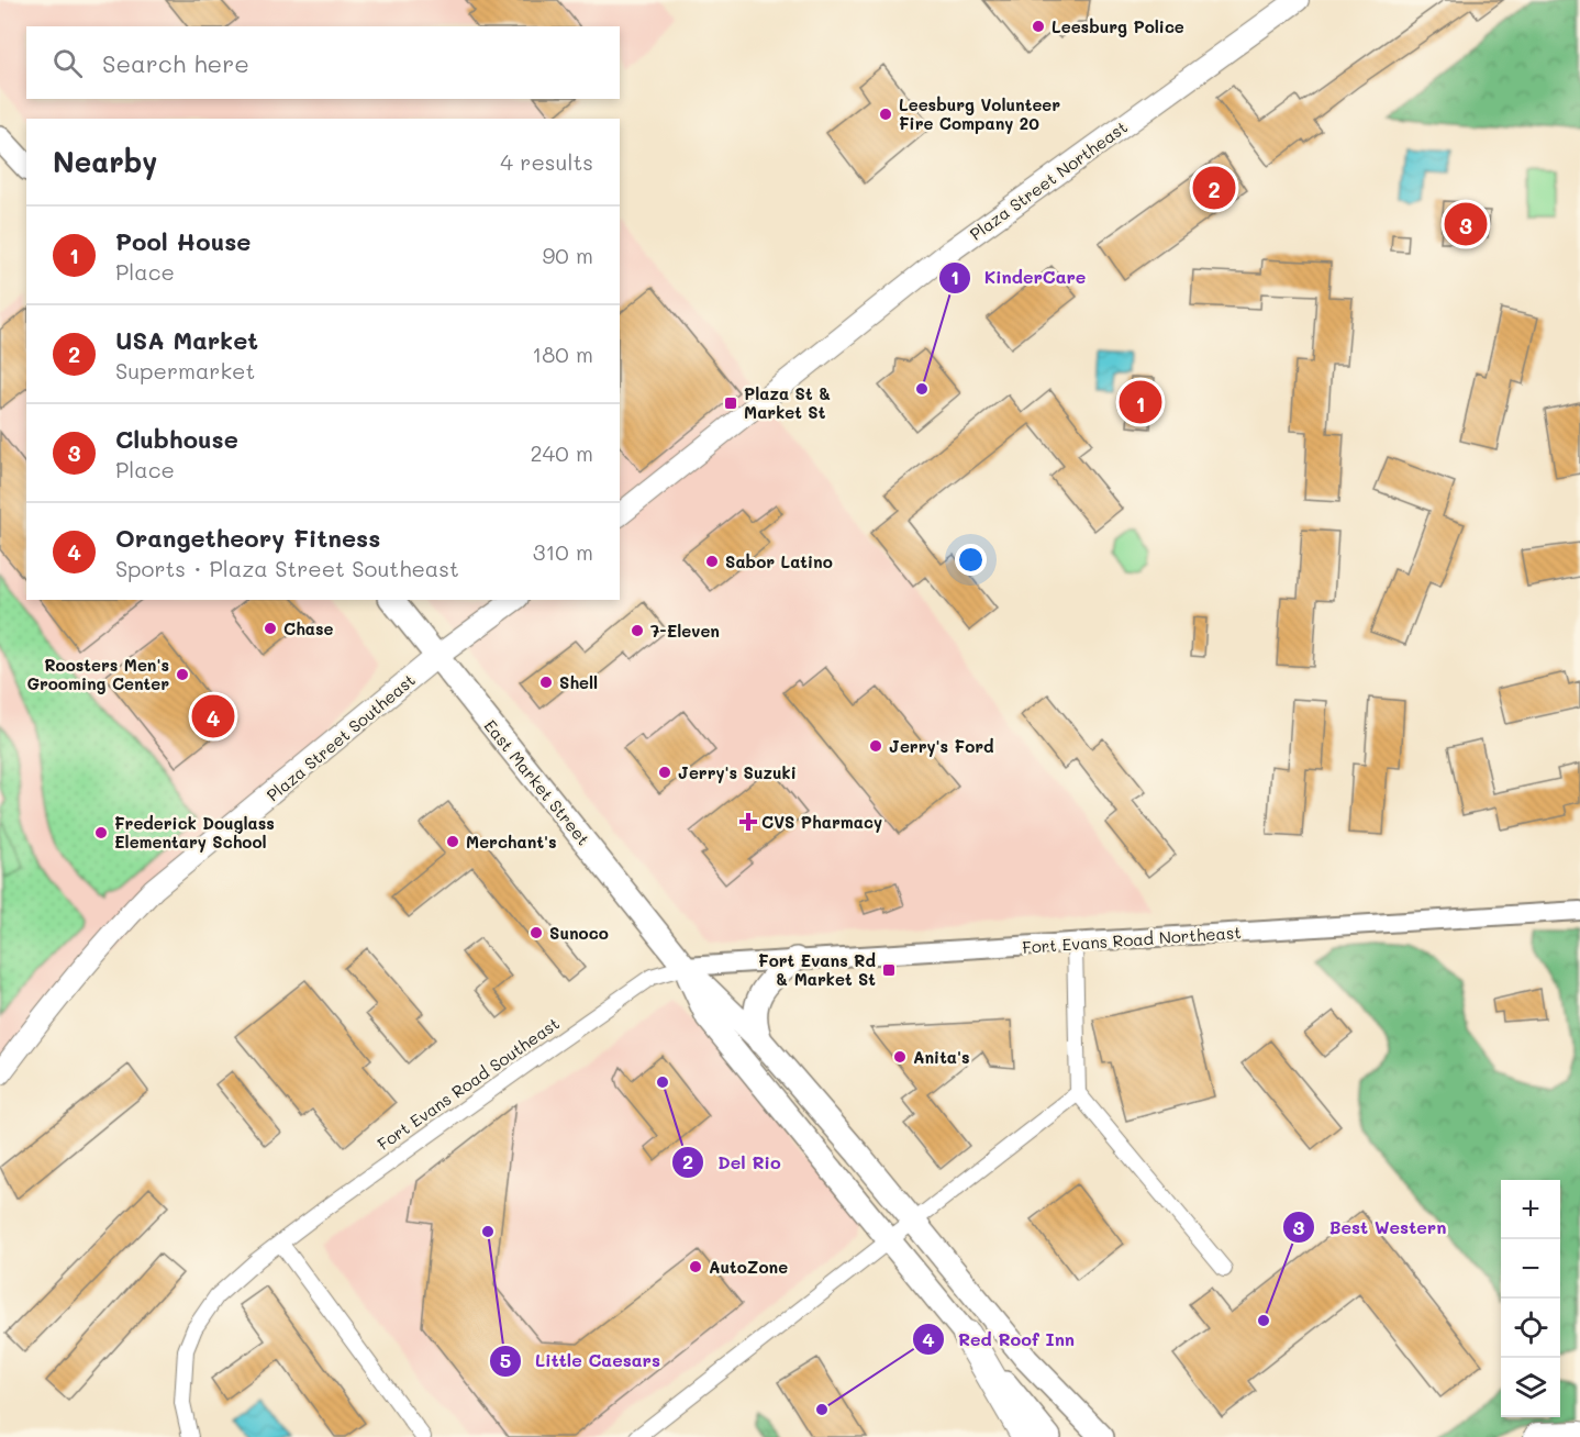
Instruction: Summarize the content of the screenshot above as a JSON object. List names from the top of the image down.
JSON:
{
  "streets": {
    "main road": ["Plaza Street Northeast", "Plaza Street Southeast", "East Market Street"],
    "street": ["Fort Evans Road Northeast", "Fort Evans Road Southeast"]
  },
  "crossings": [
    ["Plaza Street Southeast", "East Market Street"],
    ["East Market Street", "Fort Evans Road Northeast"],
    ["East Market Street", "Fort Evans Road Southeast"],
    ["Fort Evans Road Northeast", "Fort Evans Road Southeast"]
  ],
  "places": {
    "other": [
      "Leesburg Police",
      "Leesburg Volunteer Fire Company 20",
      "KinderCare",
      "Sabor Latino",
      "Chase",
      "7-Eleven",
      "Roosters Men's Grooming Center",
      "Shell",
      "Jerry's Ford",
      "Jerry's Suzuki",
      "Frederick Douglass Elementary School",
      "Merchant's",
      "Sunoco",
      "Anita's",
      "Del Rio",
      "Little Caesars",
      "AutoZone",
      "Best Western",
      "Red Roof Inn"
    ],
    "transit": ["Plaza St & Market St", "Fort Evans Rd & Market St"],
    "health": ["CVS Pharmacy"]
  },
  "page": {
    "search": "Search here",
    "heading": ["Nearby", "4 results"],
    "pins": [
      "2",
      "3",
      "1",
      "4"
    ],
    "list": [
      {
        "mark": "1",
        "name": "Pool House",
        "note": "Place",
        "value": "90 m"
      },
      {
        "mark": "2",
        "name": "USA Market",
        "note": "Supermarket",
        "value": "180 m"
      },
      {
        "mark": "3",
        "name": "Clubhouse",
        "note": "Place",
        "value": "240 m"
      },
      {
        "mark": "4",
        "name": "Orangetheory Fitness",
        "note": "Sports · Plaza Street Southeast",
        "value": "310 m"
      }
    ],
    "map_buttons": ["+", "−"]
  }
}
